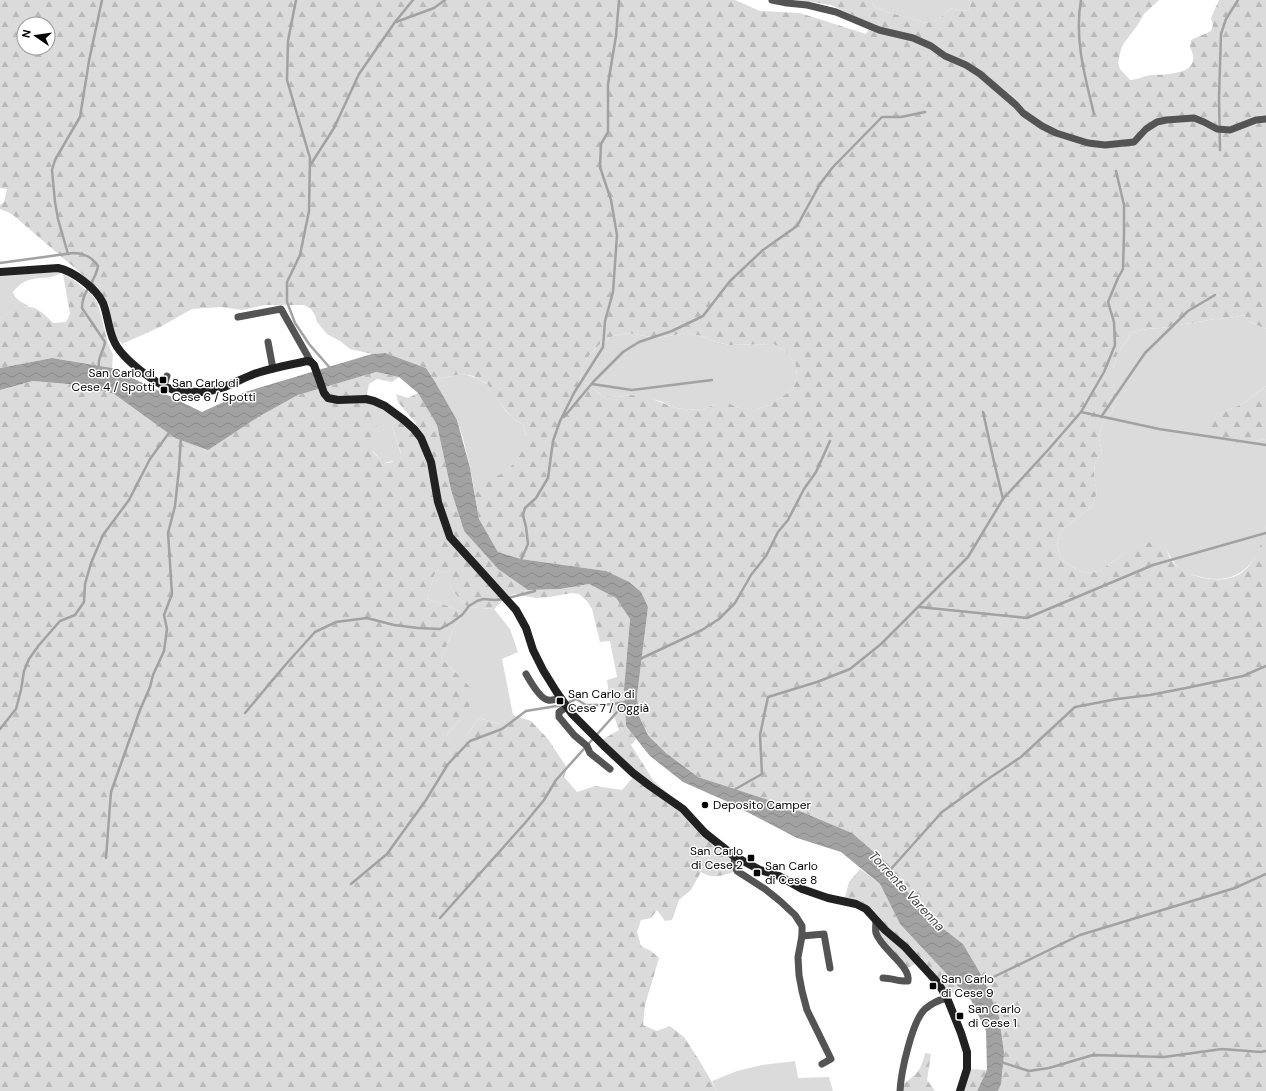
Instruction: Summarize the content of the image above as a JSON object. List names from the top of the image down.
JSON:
{
  "water": ["Torrente Varenna"],
  "places": {
    "transit": [
      "San Carlo di Cese 4 / Spotti",
      "San Carlo di Cese 6 / Spotti",
      "San Carlo di Cese 7 / Oggià",
      "San Carlo di Cese 2",
      "San Carlo di Cese 8",
      "San Carlo di Cese 9",
      "San Carlo di Cese 1"
    ],
    "other": ["Deposito Camper"]
  },
  "north": "left"
}
